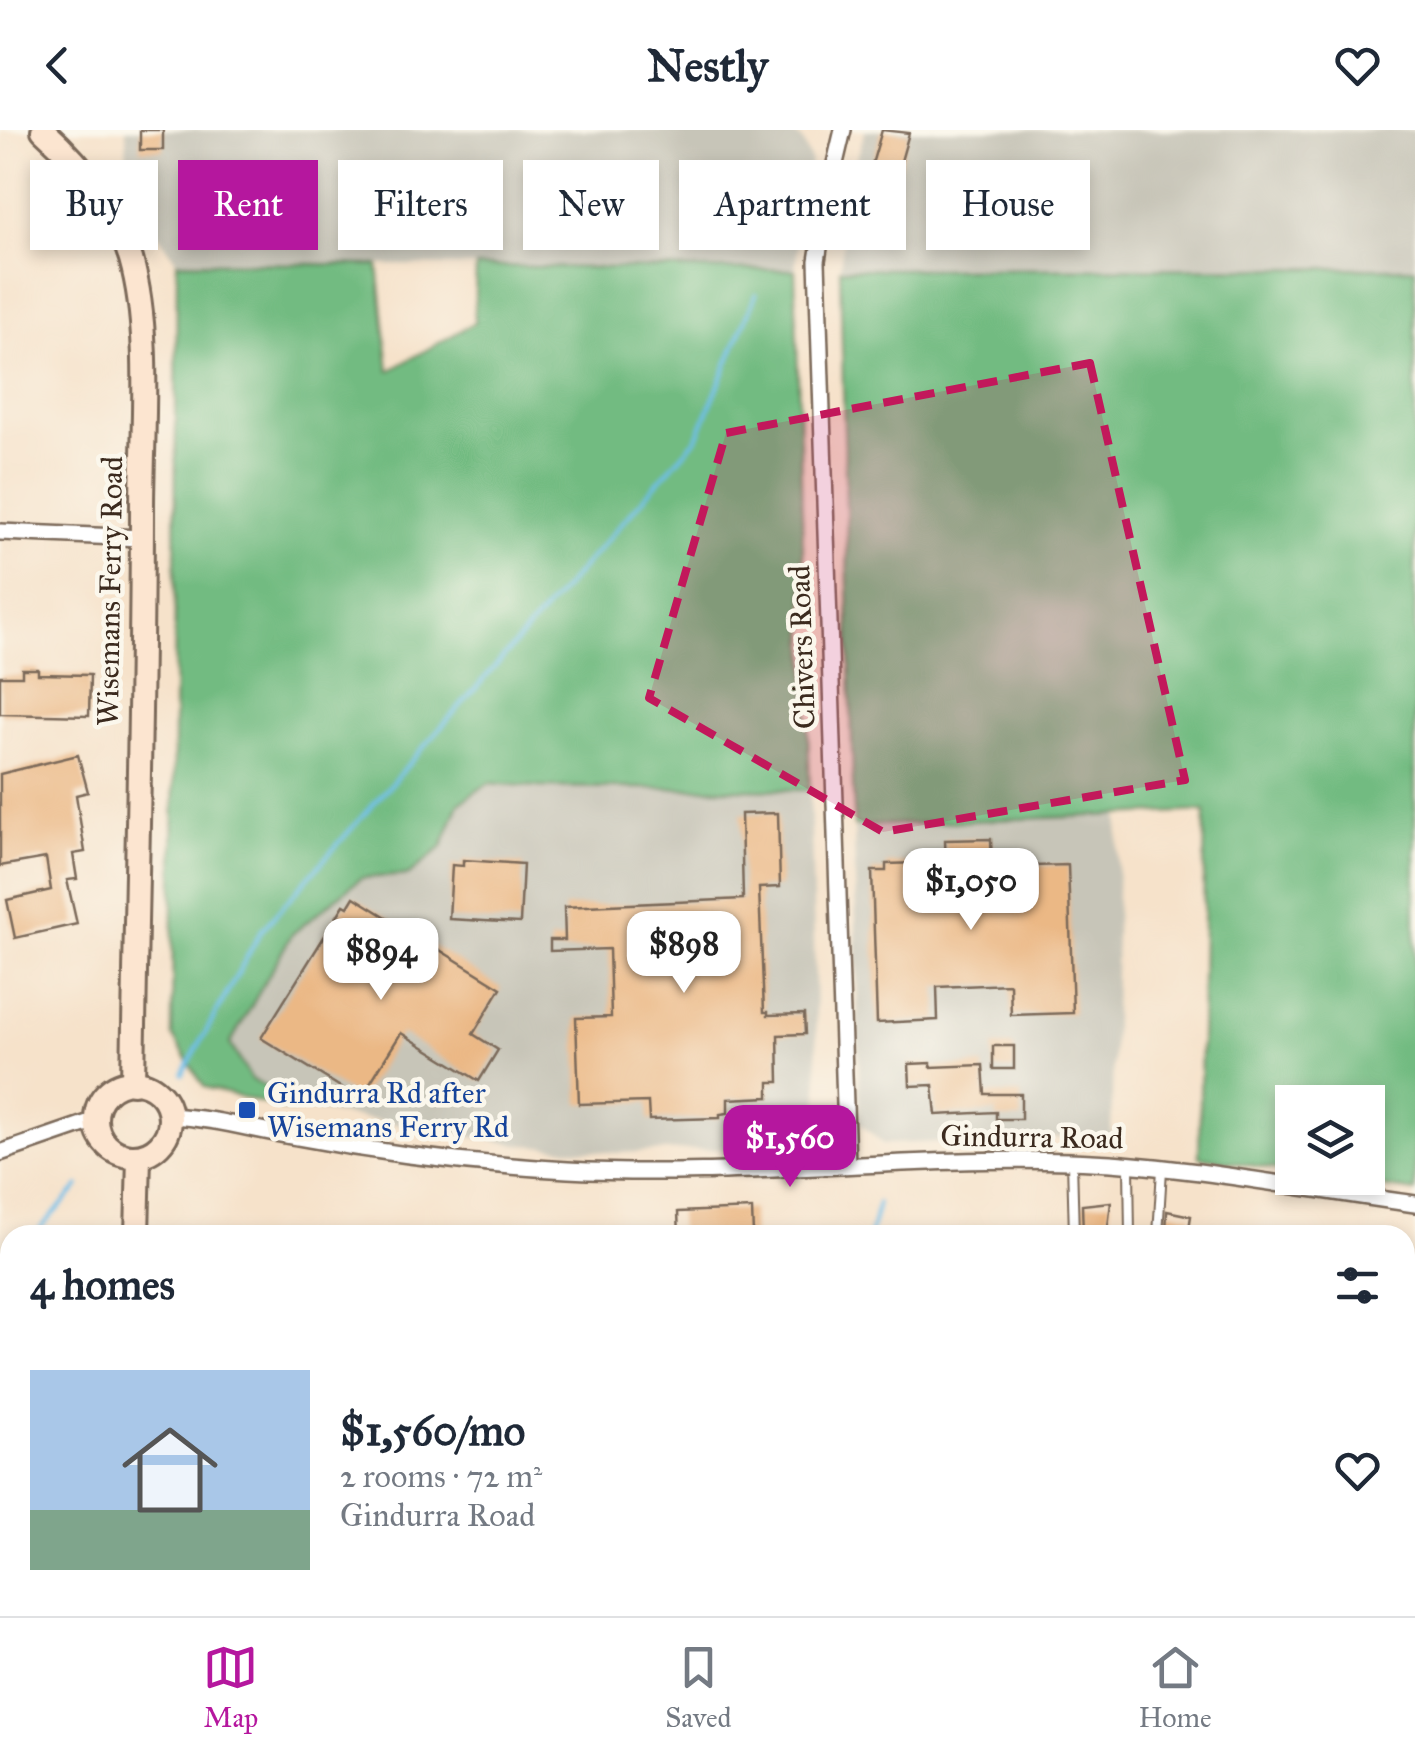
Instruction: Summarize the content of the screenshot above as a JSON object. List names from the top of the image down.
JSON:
{
  "streets": {
    "main road": ["Wisemans Ferry Road"],
    "street": ["Chivers Road", "Gindurra Road"]
  },
  "crossings": [
    ["Wisemans Ferry Road", "Gindurra Road"],
    ["Chivers Road", "Gindurra Road"]
  ],
  "places": {
    "transit": ["Gindurra Rd after Wisemans Ferry Rd"]
  },
  "page": {
    "header": "Nestly",
    "chip": [
      "Buy",
      "Rent",
      "Filters",
      "New",
      "Apartment",
      "House"
    ],
    "price": [
      "$1,050",
      "$898",
      "$894",
      "$1,560"
    ],
    "heading": "4 homes",
    "list": [
      {
        "name": "$1,560/mo",
        "note": "2 rooms · 72 m² · Gindurra Road"
      }
    ],
    "tabs": ["Map", "Saved", "Home"]
  }
}
